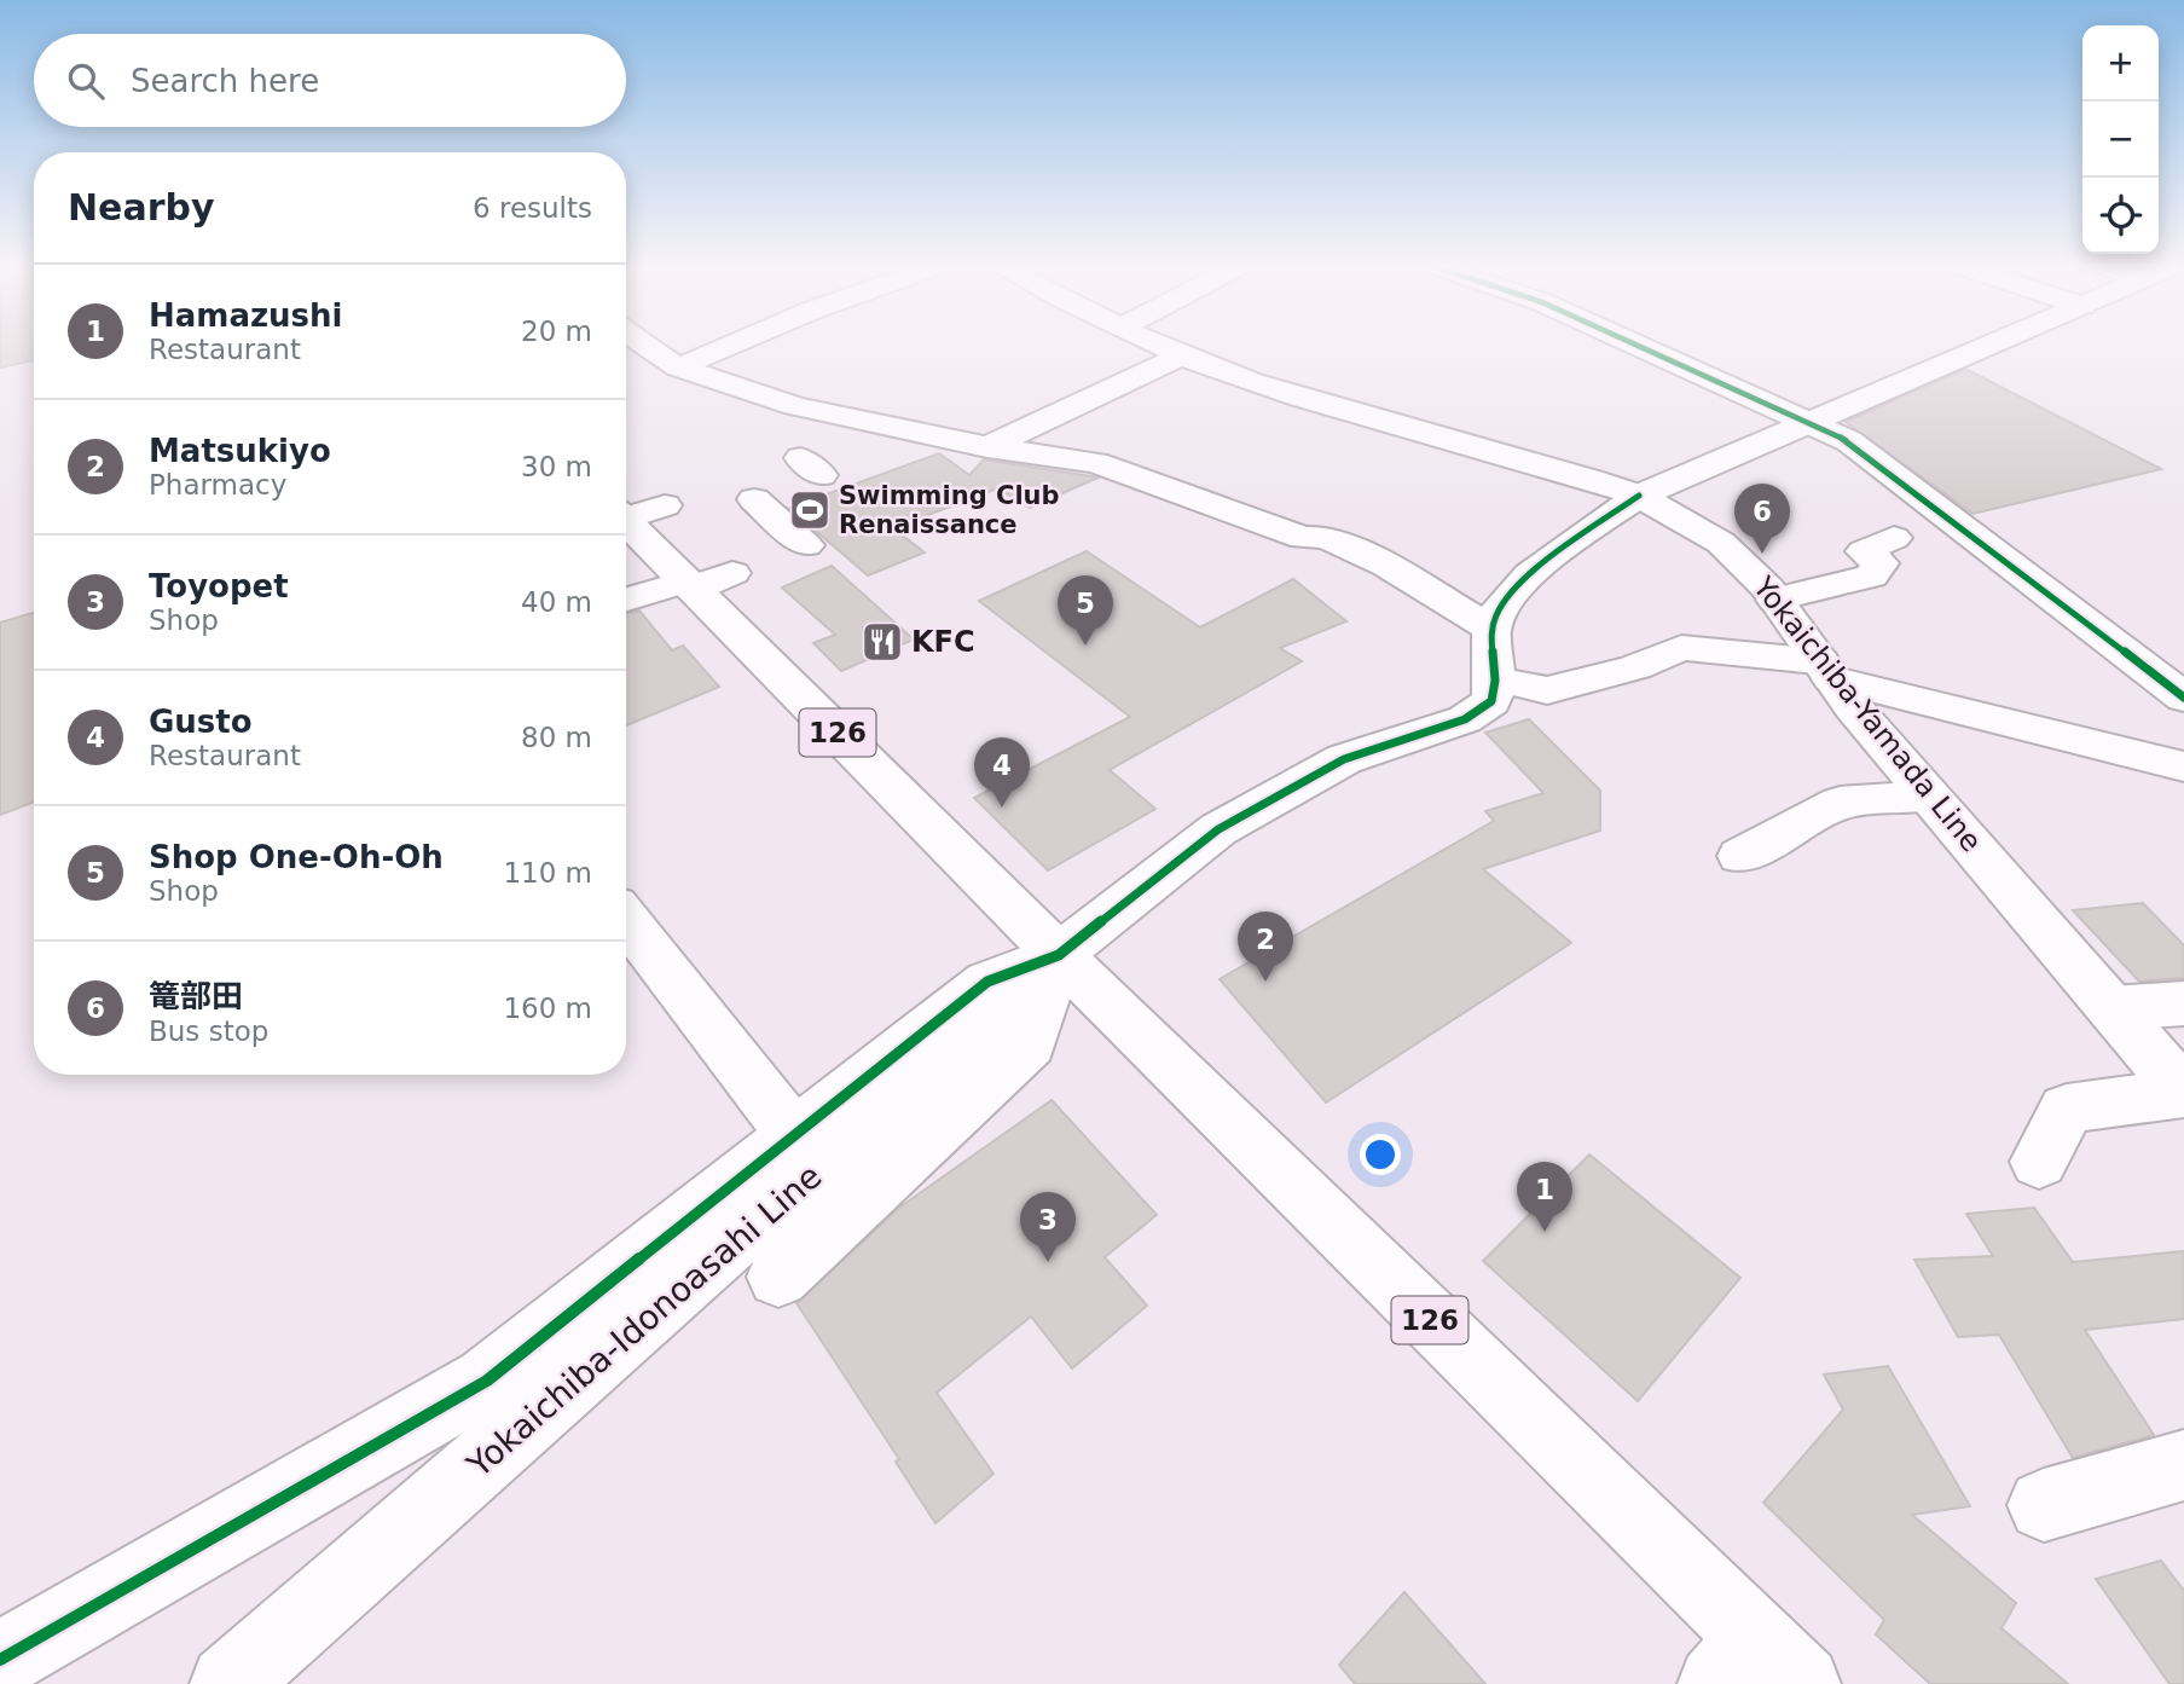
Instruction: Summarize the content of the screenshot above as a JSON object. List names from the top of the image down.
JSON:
{
  "streets": {
    "main road": ["Yokaichiba-Yamada Line", "126", "Yokaichiba-Idonoasahi Line"]
  },
  "crossings": [
    ["126", "Yokaichiba-Idonoasahi Line"]
  ],
  "places": {
    "sports": ["Swimming Club Renaissance"],
    "restaurant": ["KFC"]
  },
  "page": {
    "map_buttons": ["+", "−"],
    "search": "Search here",
    "heading": ["Nearby", "6 results"],
    "list": [
      {
        "mark": "1",
        "name": "Hamazushi",
        "note": "Restaurant",
        "value": "20 m"
      },
      {
        "mark": "2",
        "name": "Matsukiyo",
        "note": "Pharmacy",
        "value": "30 m"
      },
      {
        "mark": "3",
        "name": "Toyopet",
        "note": "Shop",
        "value": "40 m"
      },
      {
        "mark": "4",
        "name": "Gusto",
        "note": "Restaurant",
        "value": "80 m"
      },
      {
        "mark": "5",
        "name": "Shop One-Oh-Oh",
        "note": "Shop",
        "value": "110 m"
      },
      {
        "mark": "6",
        "name": "篭部田",
        "note": "Bus stop",
        "value": "160 m"
      }
    ],
    "pins": [
      "6",
      "5",
      "4",
      "2",
      "1",
      "3"
    ]
  }
}
